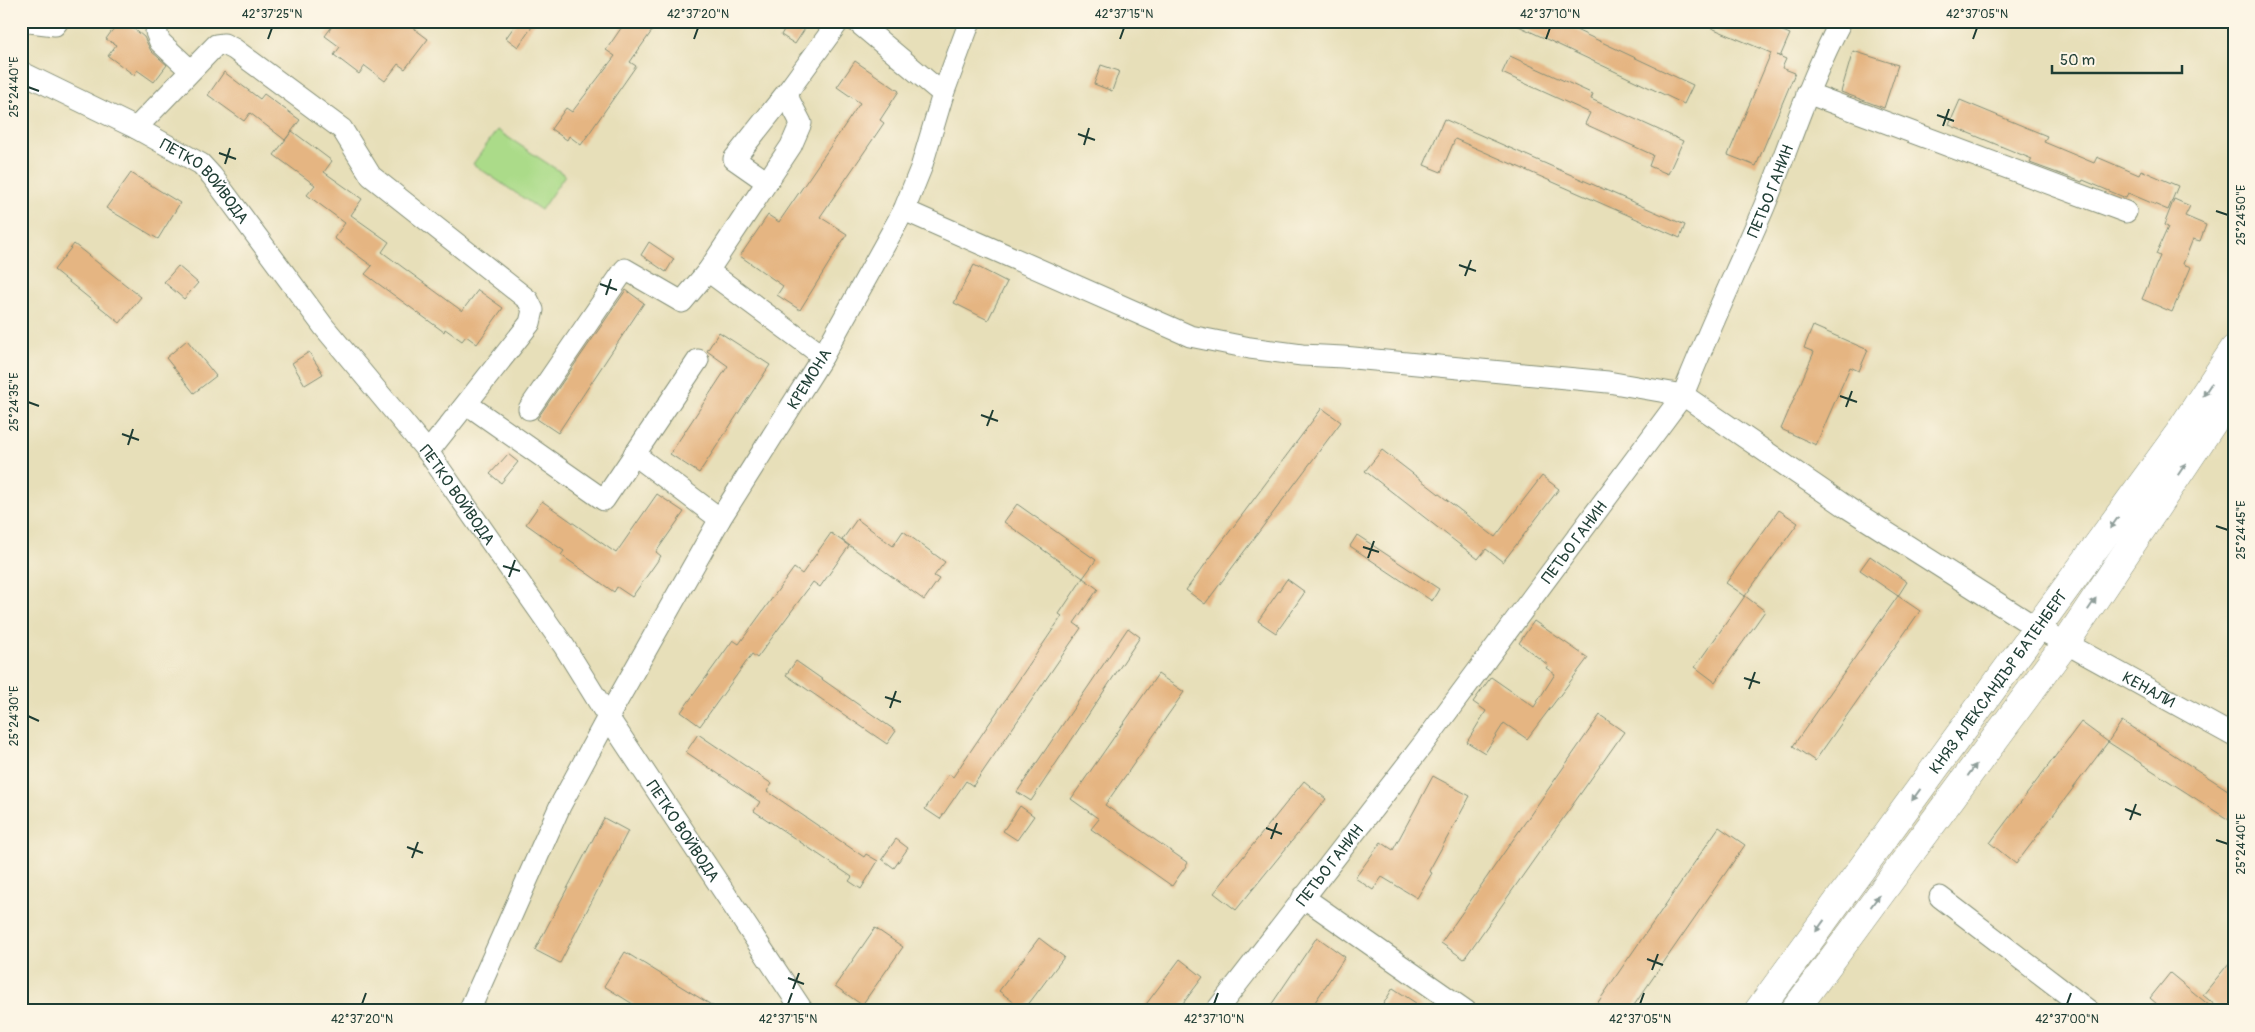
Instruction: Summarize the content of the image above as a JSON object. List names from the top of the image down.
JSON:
{
  "streets": {
    "main road": ["КНЯЗ АЛЕКСАНДЪР БАТЕНБЕРГ"],
    "street": [
      "ПЕТКО ВОЙВОДА",
      "ПЕТЬО ГАНИН",
      "КРЕМОНА",
      "КЕНАЛИ"
    ]
  },
  "crossings": [
    ["ПЕТКО ВОЙВОДА", "КРЕМОНА"],
    ["ПЕТЬО ГАНИН", "КЕНАЛИ"],
    ["КНЯЗ АЛЕКСАНДЪР БАТЕНБЕРГ", "КЕНАЛИ"]
  ],
  "scale_bar": "50 m",
  "coordinates": [
    "42°37'25\"N",
    "42°37'20\"N",
    "42°37'15\"N",
    "42°37'10\"N",
    "42°37'05\"N",
    "25°24'40\"E",
    "25°24'50\"E",
    "25°24'35\"E",
    "25°24'45\"E",
    "25°24'30\"E",
    "42°37'00\"N"
  ]
}
